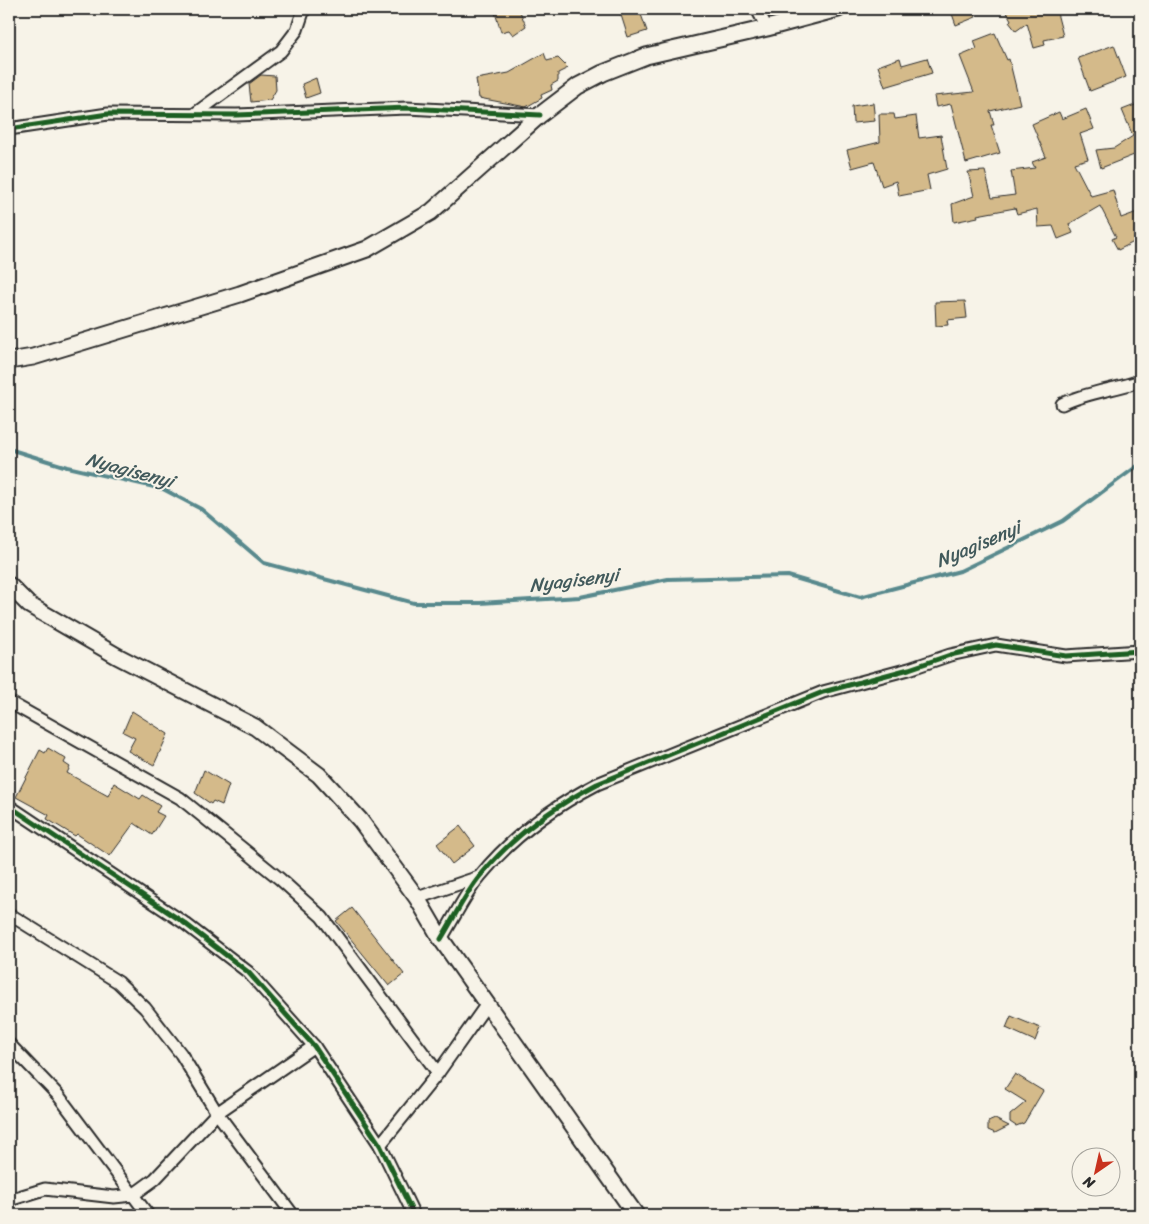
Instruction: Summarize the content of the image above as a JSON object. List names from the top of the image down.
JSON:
{
  "water": ["Nyagisenyi"],
  "north": "bottom left"
}
